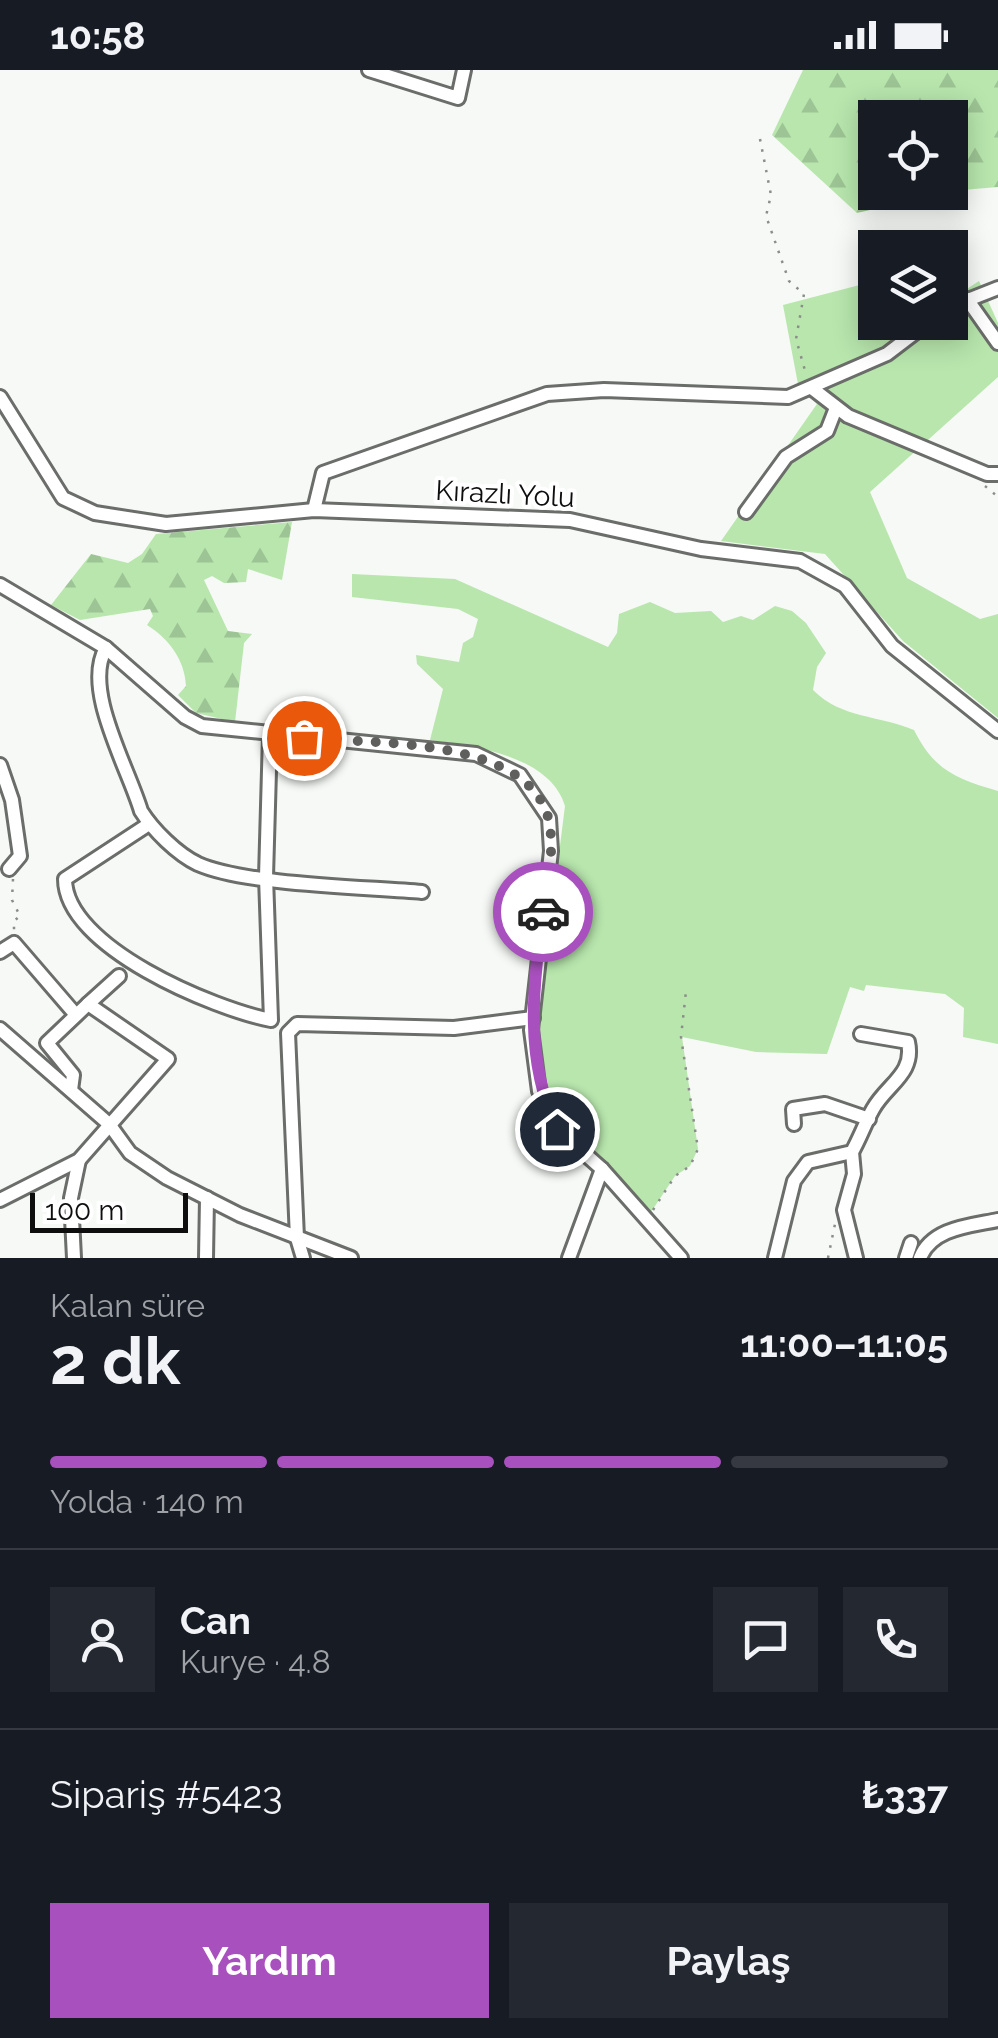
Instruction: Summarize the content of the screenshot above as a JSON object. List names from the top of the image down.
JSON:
{
  "streets": {
    "street": ["Kırazlı Yolu"]
  },
  "scale_bar": "100 m",
  "page": {
    "status": "10:58",
    "scale": "100 m",
    "heading": ["2 dk", "Kalan süre", "11:00–11:05"],
    "panel": [
      "Can",
      "Kurye · 4.8",
      "Sipariş #5423",
      "₺337"
    ],
    "bar": "Yolda · 140 m",
    "buttons": ["Yardım", "Paylaş"]
  }
}
